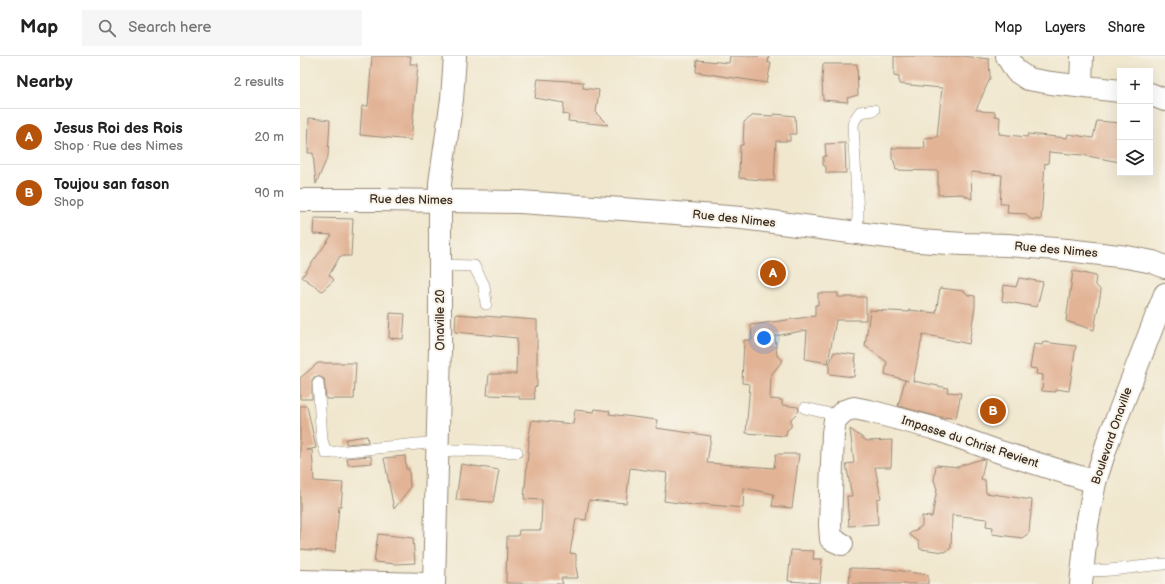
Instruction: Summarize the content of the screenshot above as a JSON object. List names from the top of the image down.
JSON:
{
  "streets": {
    "street": [
      "Rue des Nimes",
      "Onaville 20",
      "Boulevard Onaville",
      "Impasse du Christ Revient"
    ]
  },
  "crossings": [
    ["Rue des Nimes", "Onaville 20"],
    ["Boulevard Onaville", "Impasse du Christ Revient"]
  ],
  "page": {
    "header": "Map",
    "search": "Search here",
    "nav": ["Map", "Layers", "Share"],
    "heading": ["Nearby", "2 results"],
    "map_buttons": ["+", "−"],
    "list": [
      {
        "mark": "A",
        "name": "Jesus Roi des Rois",
        "note": "Shop · Rue des Nimes",
        "value": "20 m"
      },
      {
        "mark": "B",
        "name": "Toujou san fason",
        "note": "Shop",
        "value": "90 m"
      }
    ],
    "pins": ["A", "B"]
  }
}
